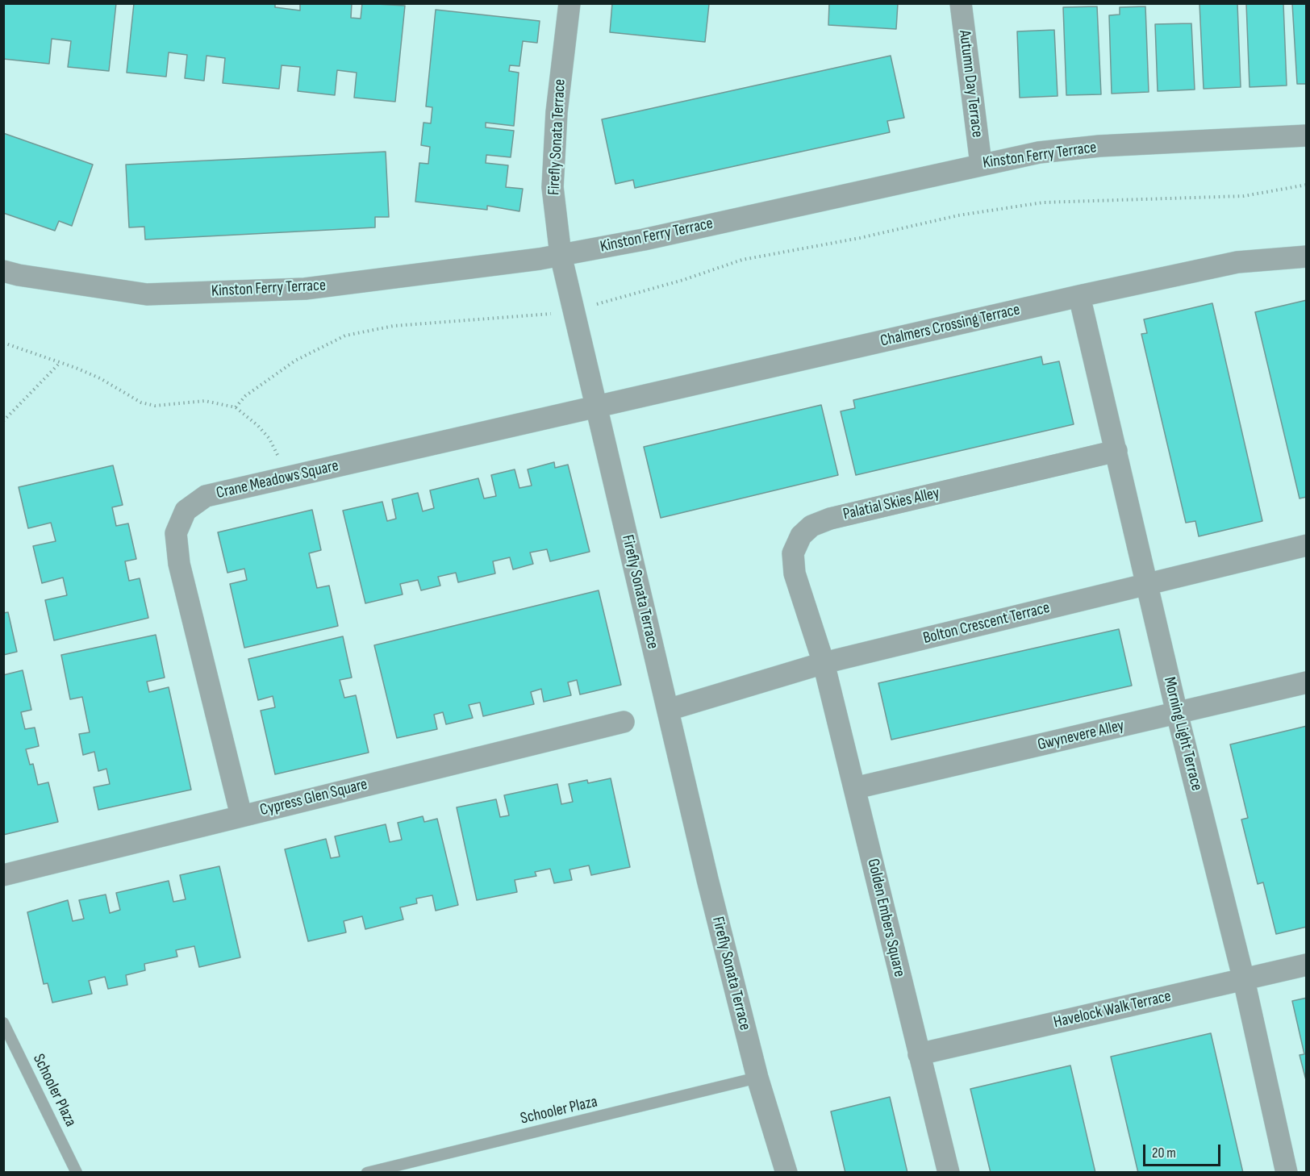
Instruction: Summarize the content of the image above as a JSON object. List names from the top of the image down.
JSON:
{
  "streets": {
    "street": [
      "Autumn Day Terrace",
      "Firefly Sonata Terrace",
      "Kinston Ferry Terrace",
      "Chalmers Crossing Terrace",
      "Crane Meadows Square",
      "Palatial Skies Alley",
      "Bolton Crescent Terrace",
      "Morning Light Terrace",
      "Gwynevere Alley",
      "Cypress Glen Square",
      "Golden Embers Square",
      "Havelock Walk Terrace"
    ],
    "lane": ["Schooler Plaza"]
  },
  "crossings": [
    ["Autumn Day Terrace", "Kinston Ferry Terrace"],
    ["Firefly Sonata Terrace", "Kinston Ferry Terrace"],
    ["Firefly Sonata Terrace", "Chalmers Crossing Terrace"],
    ["Firefly Sonata Terrace", "Crane Meadows Square"],
    ["Firefly Sonata Terrace", "Bolton Crescent Terrace"],
    ["Firefly Sonata Terrace", "Schooler Plaza"],
    ["Chalmers Crossing Terrace", "Crane Meadows Square"],
    ["Chalmers Crossing Terrace", "Morning Light Terrace"],
    ["Crane Meadows Square", "Cypress Glen Square"],
    ["Palatial Skies Alley", "Bolton Crescent Terrace"],
    ["Palatial Skies Alley", "Morning Light Terrace"],
    ["Palatial Skies Alley", "Golden Embers Square"],
    ["Bolton Crescent Terrace", "Morning Light Terrace"],
    ["Bolton Crescent Terrace", "Golden Embers Square"],
    ["Morning Light Terrace", "Gwynevere Alley"],
    ["Morning Light Terrace", "Havelock Walk Terrace"],
    ["Gwynevere Alley", "Golden Embers Square"],
    ["Golden Embers Square", "Havelock Walk Terrace"]
  ],
  "scale_bar": "20 m"
}
